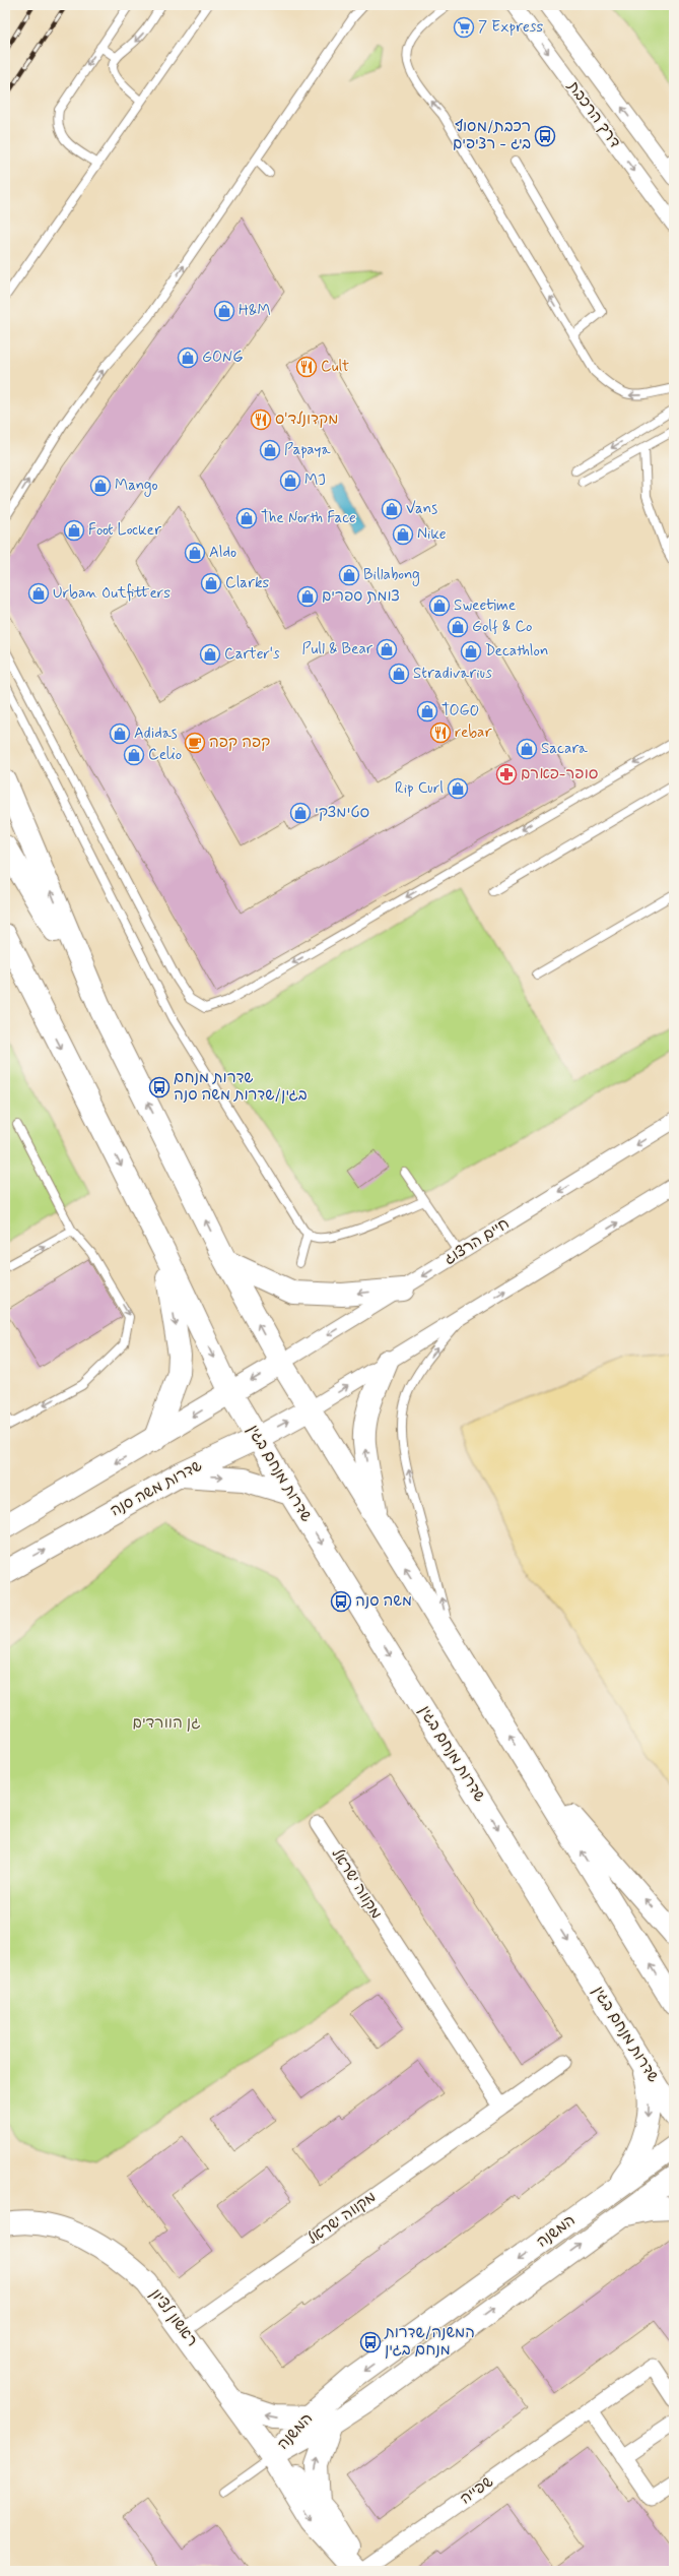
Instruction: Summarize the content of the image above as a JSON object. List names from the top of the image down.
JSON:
{
  "streets": {
    "main road": [
      "שדרות מנחם בגין",
      "שדרות משה סנה",
      "המשנה",
      "ראשון לציון"
    ],
    "street": [
      "דרך הרכבת",
      "חיים הרצוג",
      "מקווה ישראל",
      "שפייה"
    ]
  },
  "crossings": [
    ["שדרות מנחם בגין", "שדרות משה סנה"],
    ["מקווה ישראל", "ראשון לציון"],
    ["המשנה", "ראשון לציון"]
  ],
  "parks": ["גן הוורדים"],
  "places": {
    "supermarket": ["7 Express"],
    "bus stop": [
      "רכבת/מסוף ביג - רציפים",
      "שדרות מנחם בגין/שדרות משה סנה",
      "משה סנה",
      "המשנה/שדרות מנחם בגין"
    ],
    "shop": [
      "H&M",
      "GONG",
      "Papaya",
      "MJ",
      "Mango",
      "Vans",
      "The North Face",
      "Foot Locker",
      "Nike",
      "Aldo",
      "Billabong",
      "Clarks",
      "Urban Outfitters",
      "צומת ספרים",
      "Sweetime",
      "Golf & Co",
      "Pull & Bear",
      "Decathlon",
      "Carter's",
      "Stradivarius",
      "TOGO",
      "Adidas",
      "Sacara",
      "Celio",
      "Rip Curl",
      "סטימצקי"
    ],
    "restaurant": ["Cult", "מקדונלד'ס", "rebar"],
    "cafe": ["קפה קפה"],
    "pharmacy": ["סופר-פארם"]
  }
}
